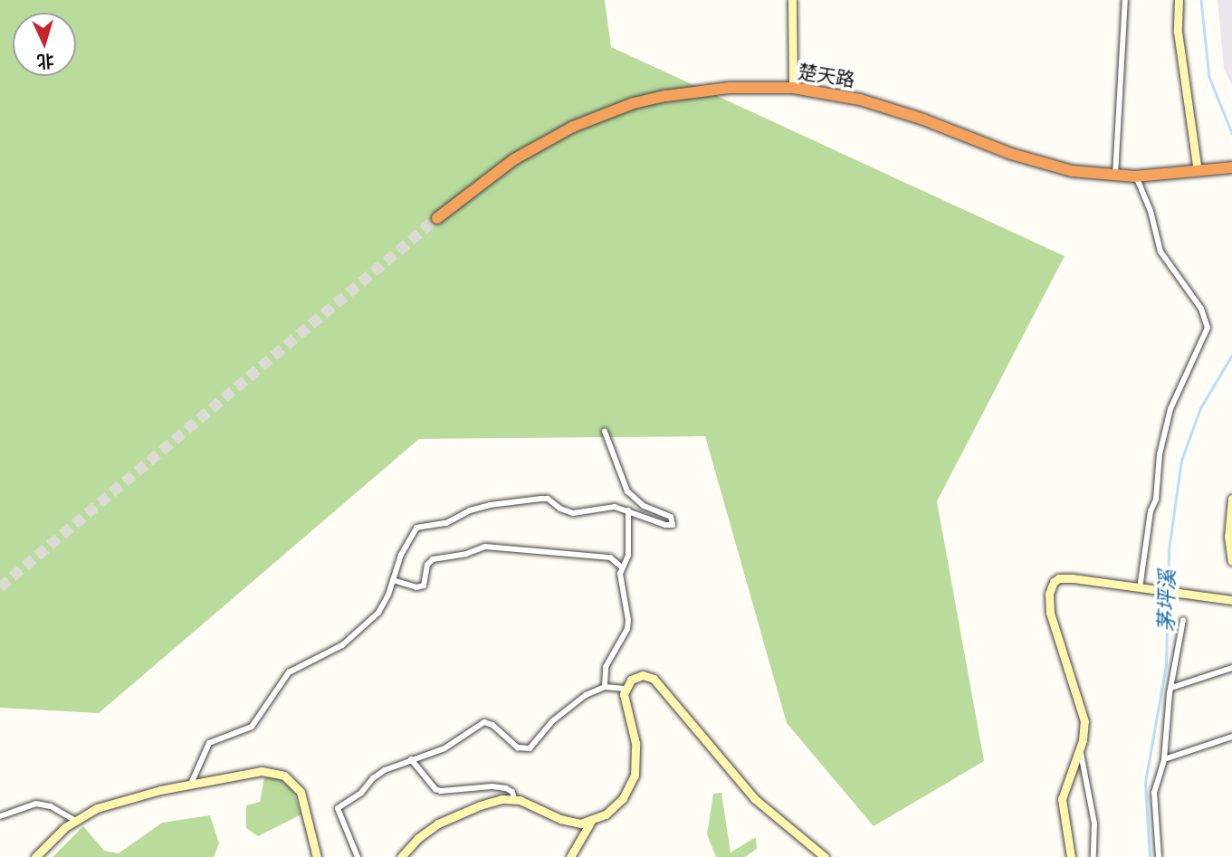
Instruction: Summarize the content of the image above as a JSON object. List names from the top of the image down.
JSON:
{
  "streets": {
    "highway": ["楚天路"]
  },
  "water": ["茅坪溪"],
  "north": "bottom"
}
